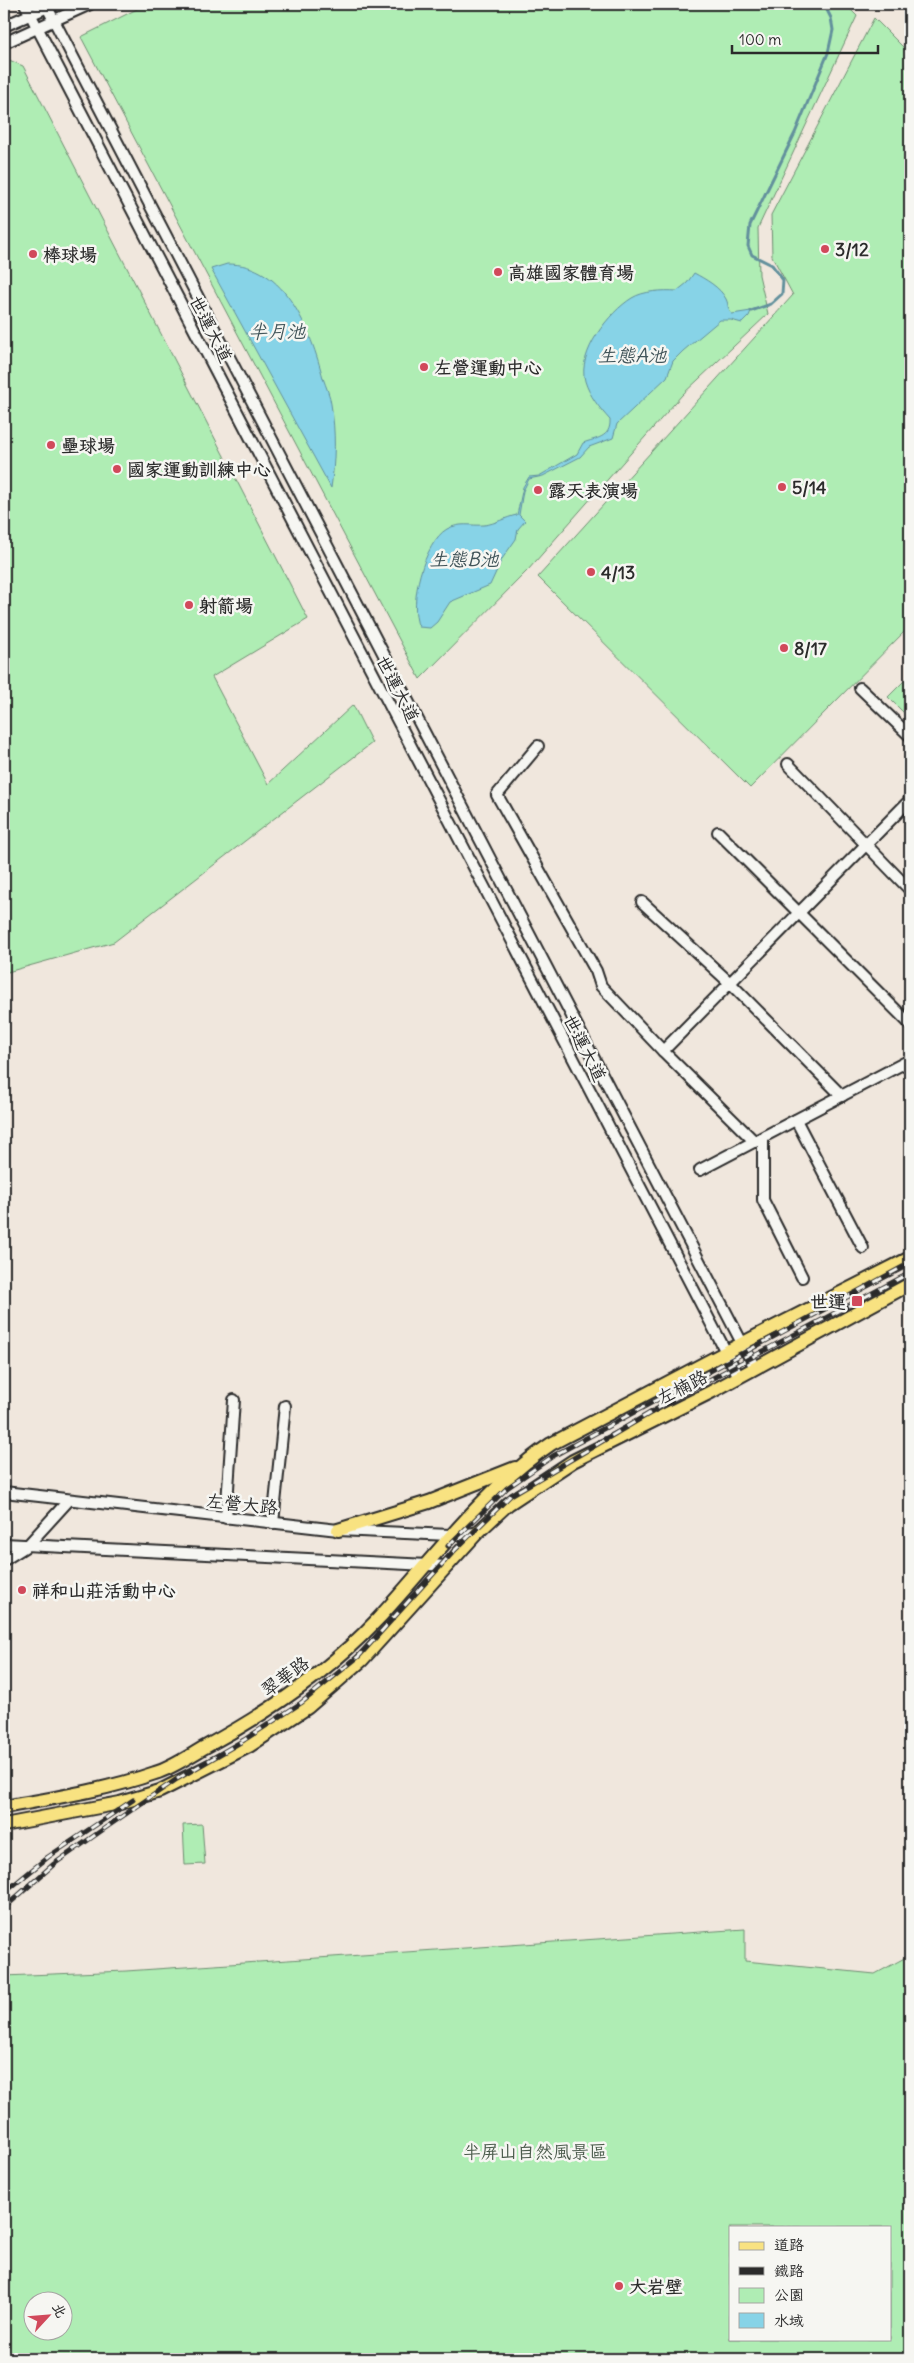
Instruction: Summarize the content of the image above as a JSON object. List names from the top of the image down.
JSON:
{
  "streets": {
    "main road": ["左楠路", "翠華路"],
    "street": ["世運大道", "左營大路"]
  },
  "crossings": [
    ["世運大道", "左楠路"],
    ["左楠路", "左營大路"],
    ["左楠路", "翠華路"],
    ["左營大路", "翠華路"]
  ],
  "water": ["半月池", "生態A池", "生態B池"],
  "parks": ["半屏山自然風景區"],
  "places": {
    "other": [
      "3/12",
      "棒球場",
      "高雄國家體育場",
      "左營運動中心",
      "壘球場",
      "國家運動訓練中心",
      "5/14",
      "露天表演場",
      "4/13",
      "射箭場",
      "8/17",
      "祥和山莊活動中心",
      "大岩壁"
    ],
    "transit": ["世運"]
  },
  "legend": [
    "道路",
    "鐵路",
    "公園",
    "水域"
  ],
  "scale_bar": "100 m",
  "north": "top right"
}
